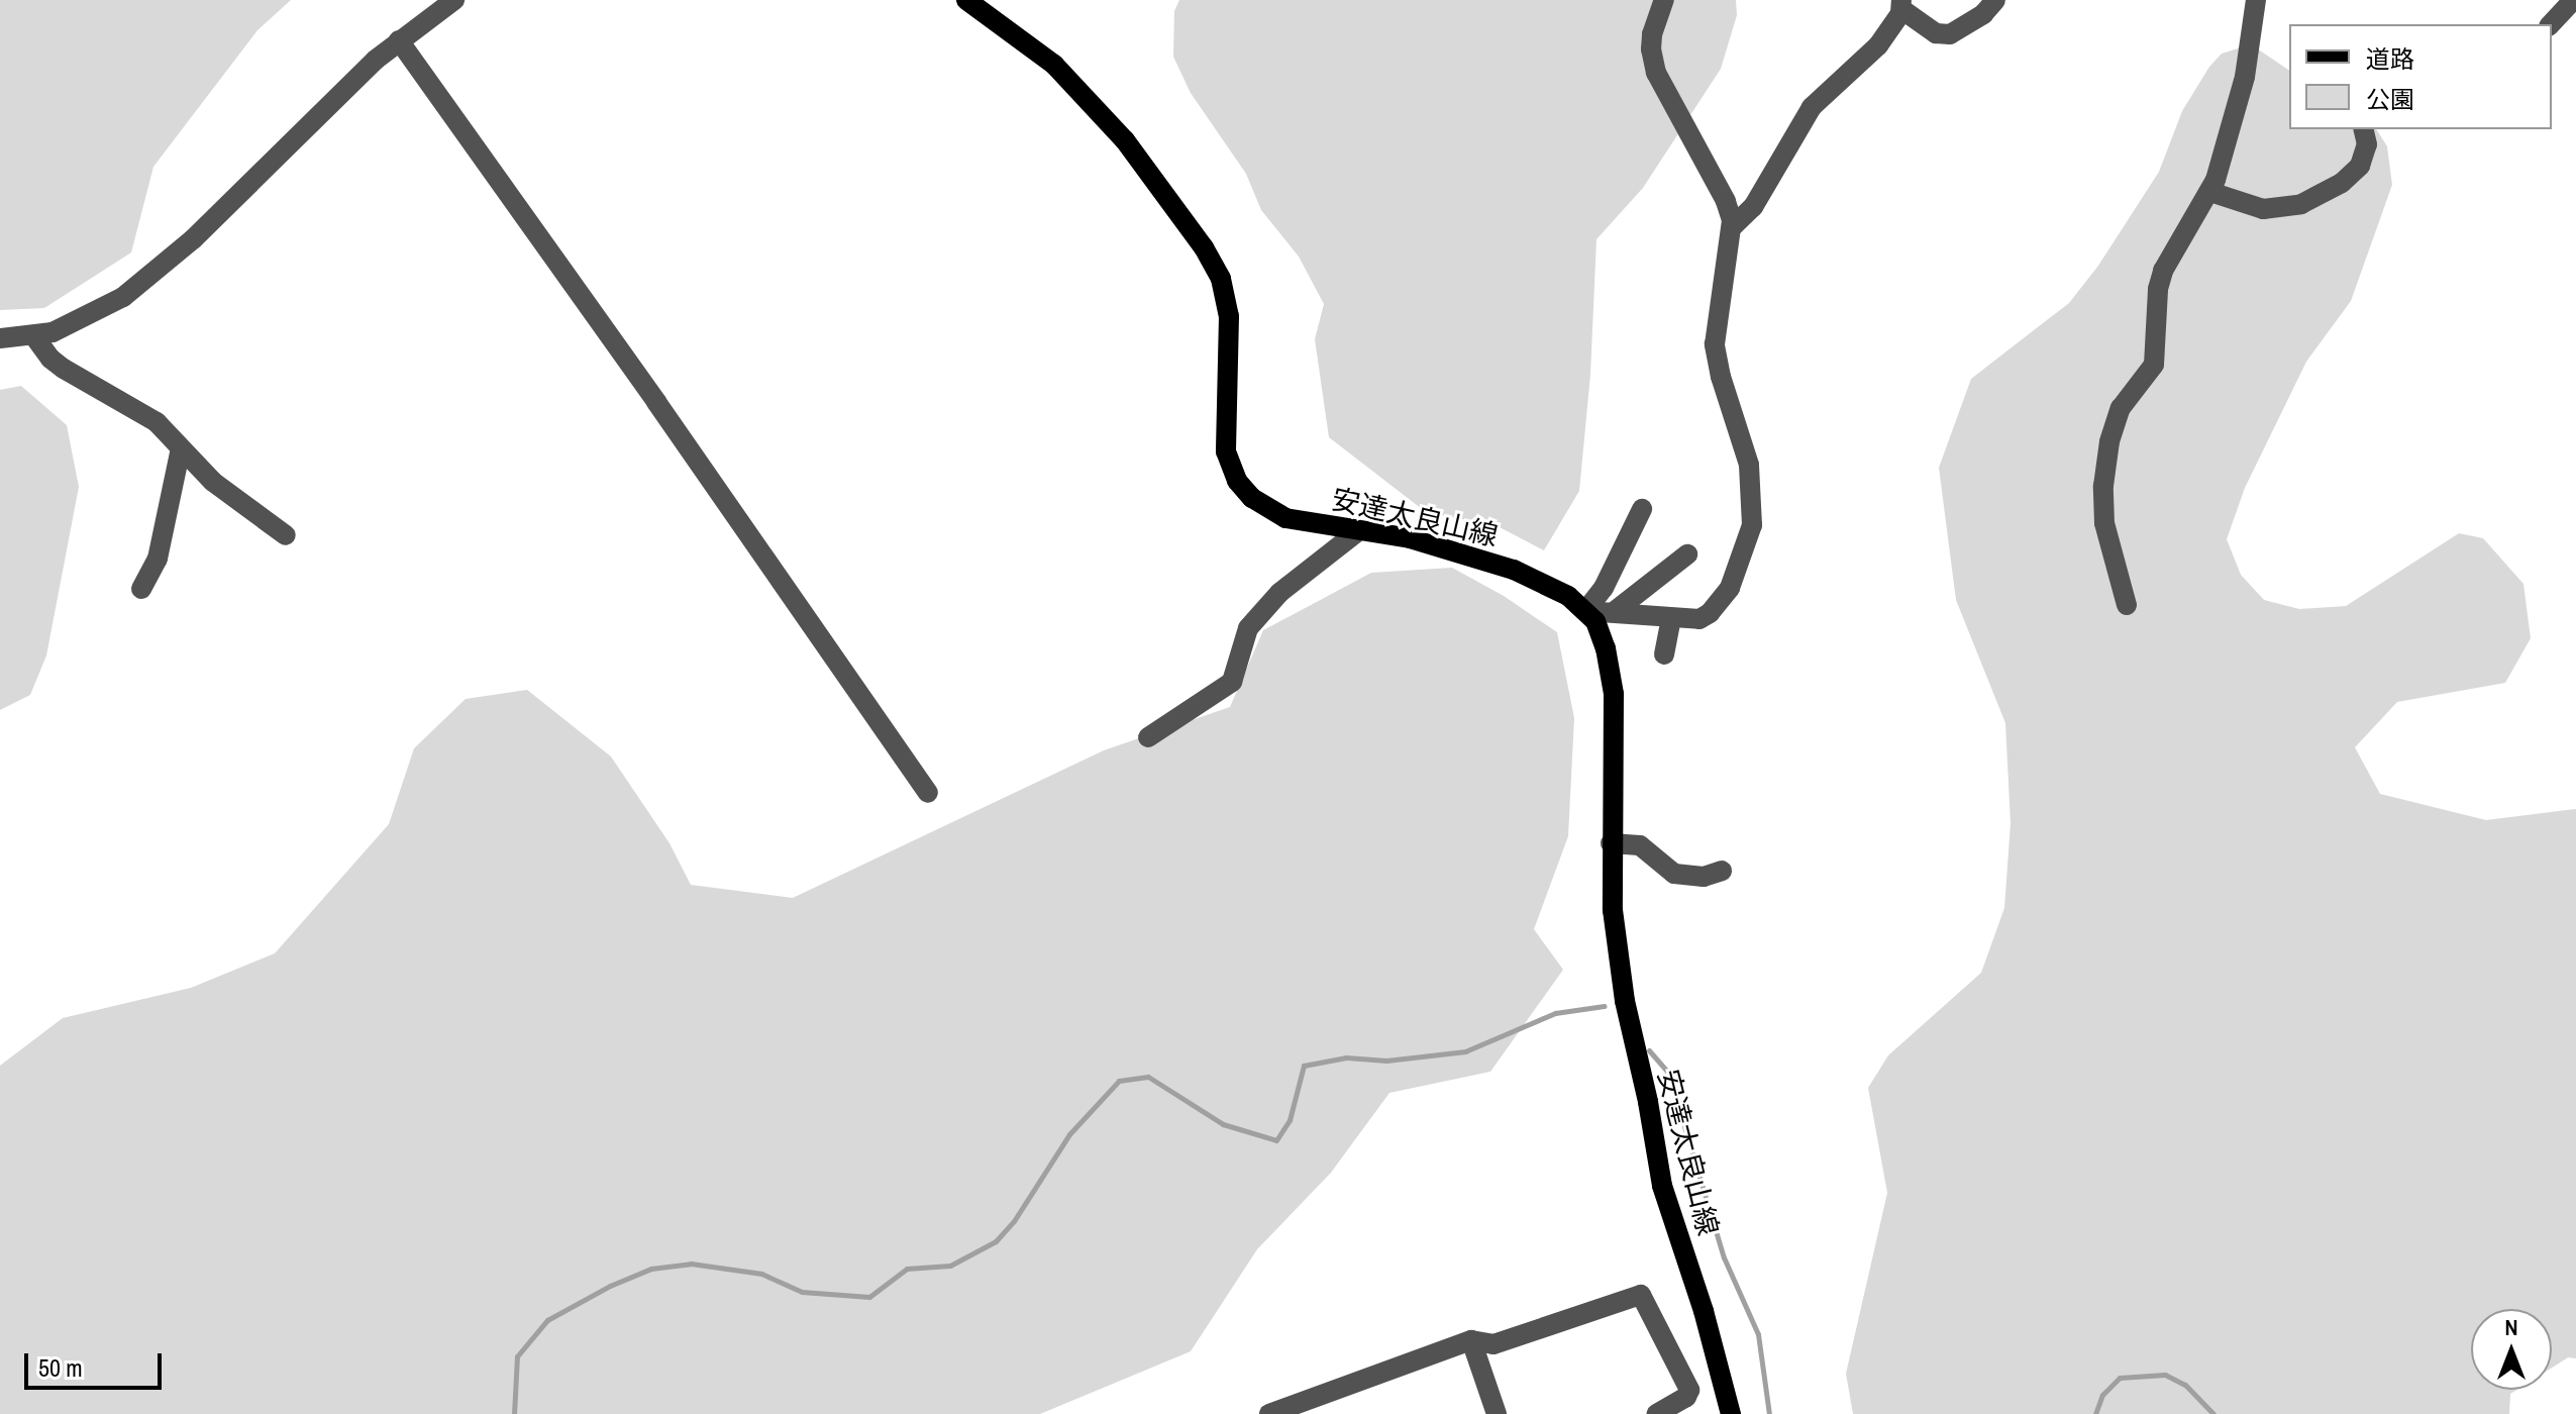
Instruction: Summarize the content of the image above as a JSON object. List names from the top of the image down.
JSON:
{
  "streets": {
    "main road": ["安達太良山線"]
  },
  "legend": ["道路", "公園"],
  "scale_bar": "50 m",
  "north": "top"
}
